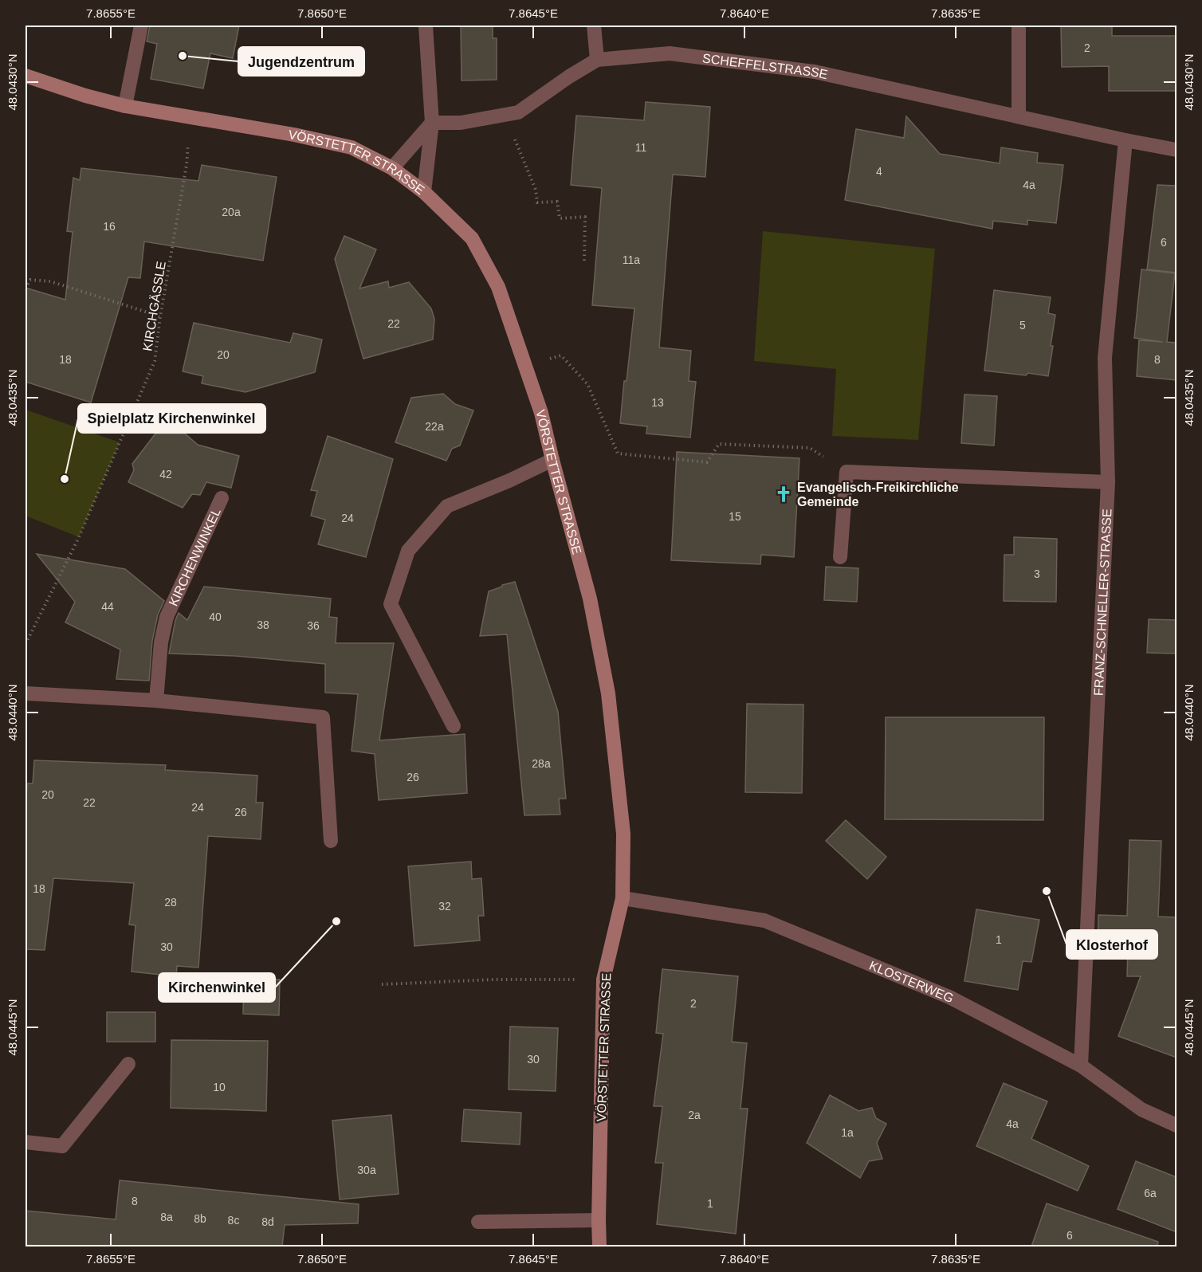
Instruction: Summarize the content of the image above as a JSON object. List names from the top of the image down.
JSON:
{
  "streets": {
    "street": [
      "SCHEFFELSTRASSE",
      "VÖRSTETTER STRASSE",
      "KIRCHENWINKEL",
      "FRANZ-SCHNELLER-STRASSE",
      "KLOSTERWEG"
    ],
    "path": ["KIRCHGÄSSLE"]
  },
  "crossings": [
    ["SCHEFFELSTRASSE", "FRANZ-SCHNELLER-STRASSE"],
    ["VÖRSTETTER STRASSE", "KIRCHGÄSSLE"],
    ["VÖRSTETTER STRASSE", "KLOSTERWEG"],
    ["FRANZ-SCHNELLER-STRASSE", "KLOSTERWEG"]
  ],
  "places": {
    "other": [
      "Jugendzentrum",
      "Spielplatz Kirchenwinkel",
      "Klosterhof",
      "Kirchenwinkel"
    ],
    "church": ["Evangelisch-Freikirchliche Gemeinde"]
  },
  "house_numbers": [
    "2",
    "11",
    "4",
    "4a",
    "20a",
    "16",
    "6",
    "11a",
    "22",
    "5",
    "20",
    "18",
    "8",
    "13",
    "22a",
    "42",
    "15",
    "24",
    "3",
    "44",
    "40",
    "38",
    "36",
    "28a",
    "26",
    "20",
    "22",
    "24",
    "26",
    "18",
    "28",
    "32",
    "1",
    "30",
    "2",
    "30",
    "10",
    "2a",
    "4a",
    "1a",
    "30a",
    "6a",
    "8",
    "1",
    "8a",
    "8b",
    "8c",
    "8d",
    "6"
  ],
  "coordinates": [
    "7.8655°E",
    "7.8650°E",
    "7.8645°E",
    "7.8640°E",
    "7.8635°E",
    "48.0430°N",
    "48.0435°N",
    "48.0440°N",
    "48.0445°N"
  ]
}
